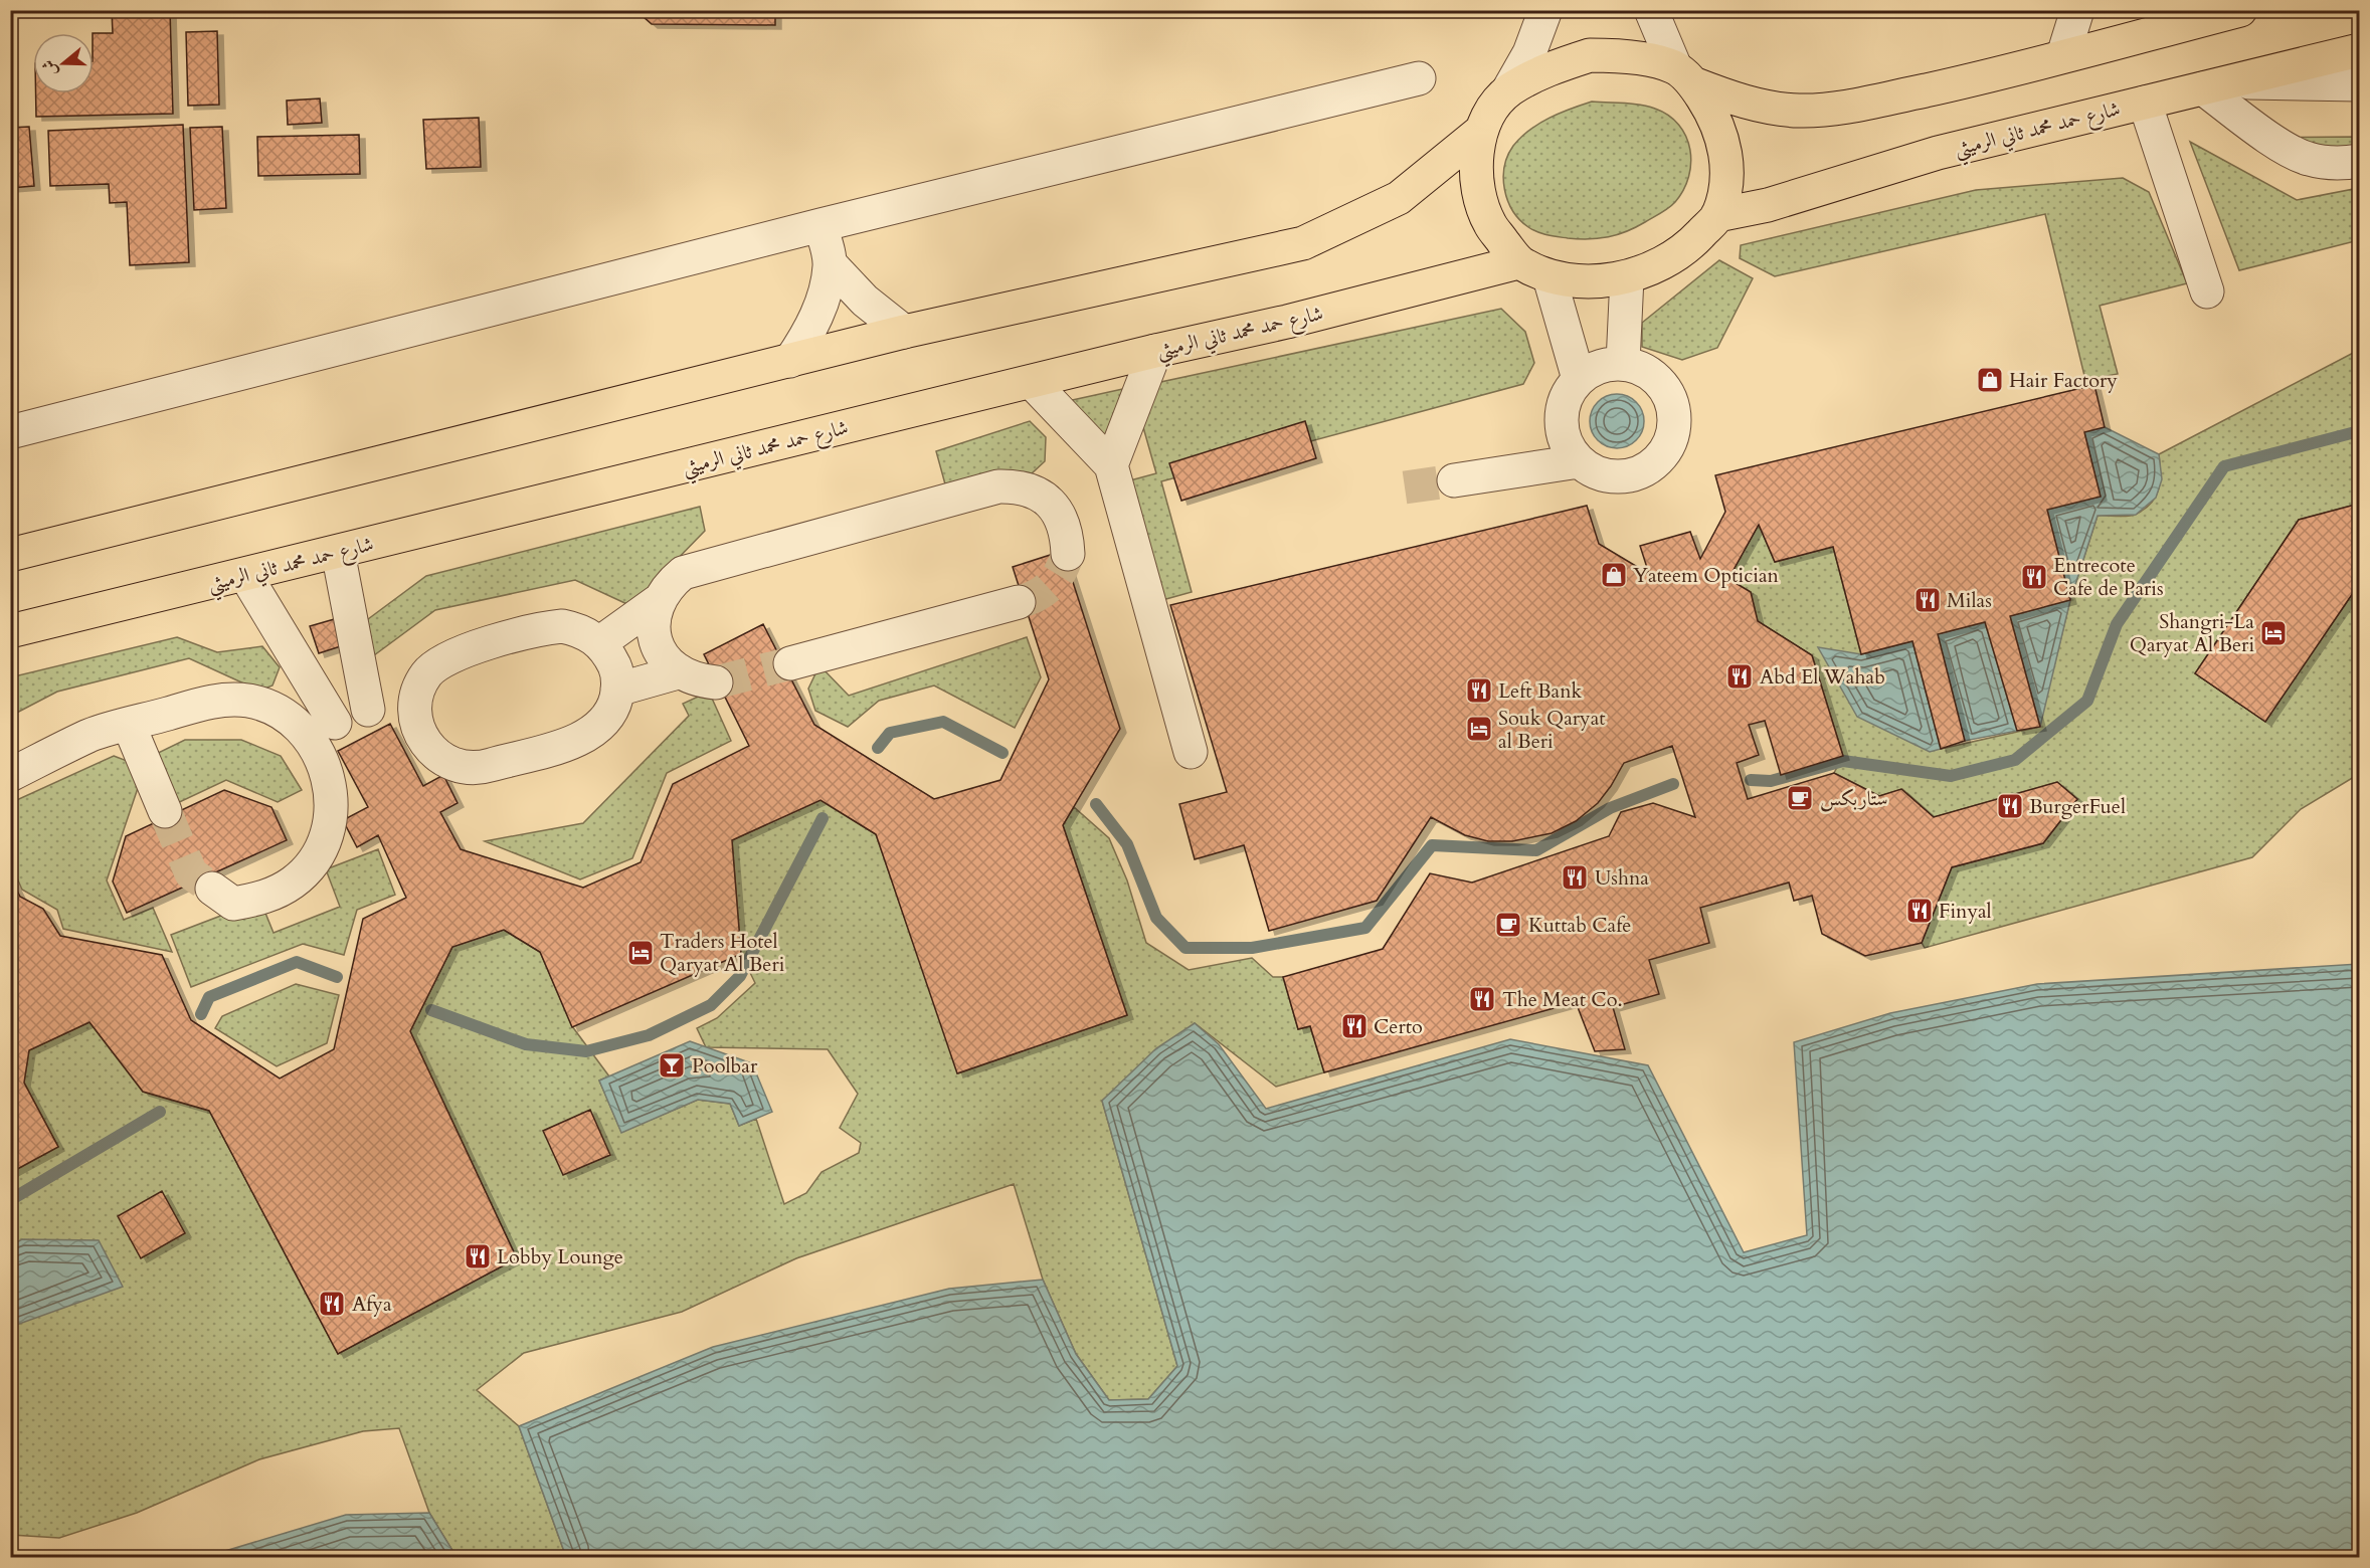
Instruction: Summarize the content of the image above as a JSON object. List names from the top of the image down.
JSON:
{
  "streets": {
    "main road": ["شارع حمد محمد ثاني الرميثي"]
  },
  "places": {
    "shop": ["Hair Factory", "Yateem Optician"],
    "restaurant": [
      "Entrecote Cafe de Paris",
      "Milas",
      "Abd El Wahab",
      "Left Bank",
      "BurgerFuel",
      "Ushna",
      "Finyal",
      "The Meat Co.",
      "Certo",
      "Lobby Lounge",
      "Afya"
    ],
    "hotel": ["Shangri-La Qaryat Al Beri", "Souk Qaryat al Beri", "Traders Hotel Qaryat Al Beri"],
    "cafe": ["ستاربكس", "Kuttab Cafe"],
    "bar": ["Poolbar"]
  },
  "north": "left"
}
